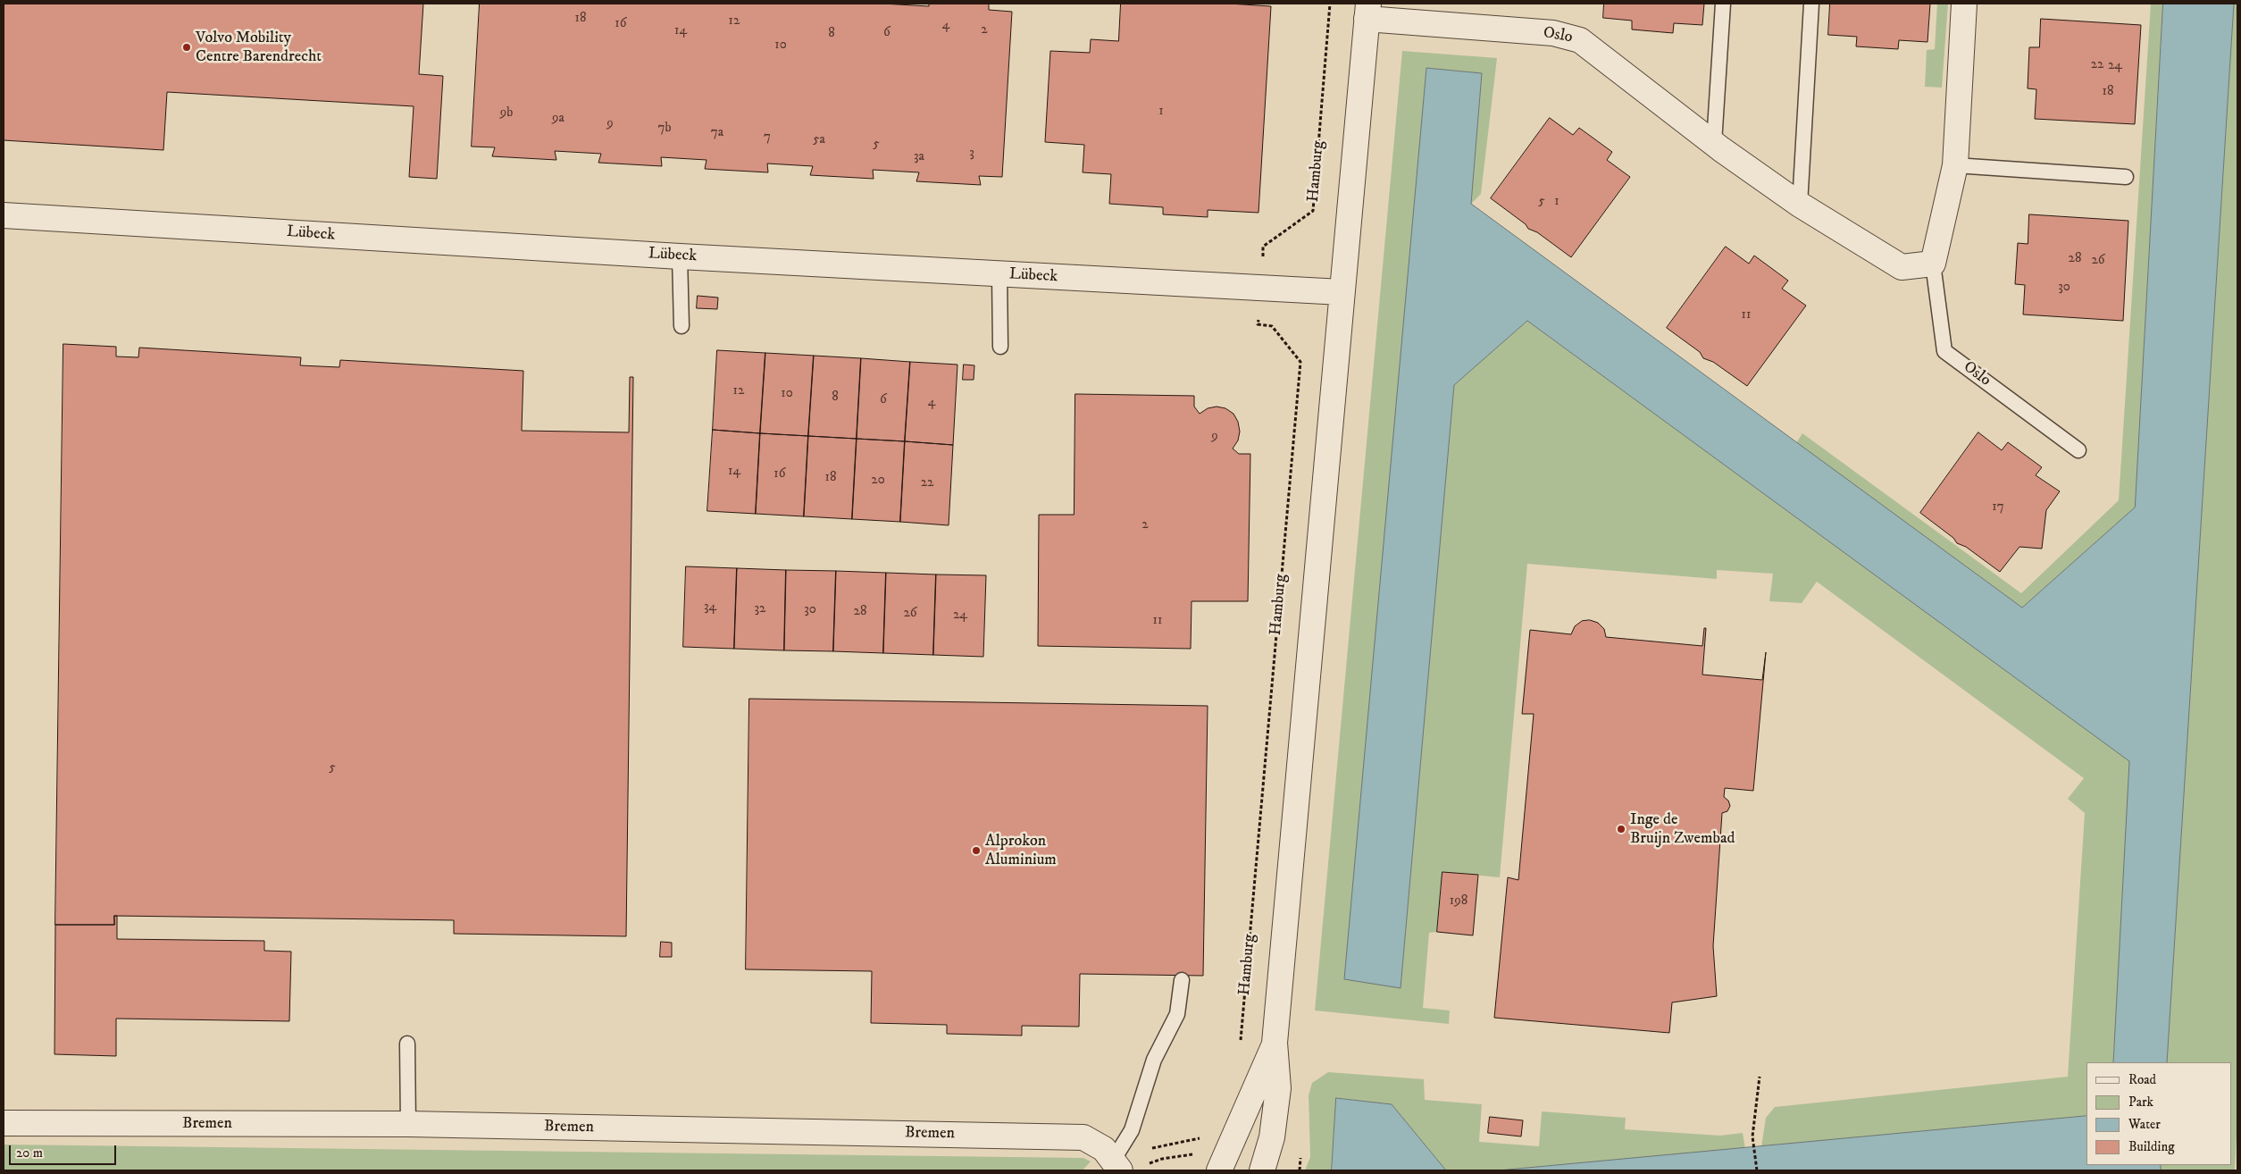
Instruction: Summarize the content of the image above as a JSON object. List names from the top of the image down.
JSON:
{
  "streets": {
    "street": ["Oslo", "Lübeck", "Bremen"],
    "path": ["Hamburg"]
  },
  "crossings": [
    ["Hamburg", "Lübeck"]
  ],
  "places": ["Volvo Mobility Centre Barendrecht", "Inge de Bruijn Zwembad", "Alprokon Aluminium"],
  "house_numbers": [
    "18",
    "12",
    "16",
    "4",
    "2",
    "14",
    "6",
    "8",
    "10",
    "22",
    "24",
    "18",
    "1",
    "9b",
    "9a",
    "9",
    "7b",
    "7a",
    "7",
    "5a",
    "5",
    "3",
    "3a",
    "5",
    "1",
    "28",
    "26",
    "30",
    "11",
    "12",
    "10",
    "8",
    "6",
    "4",
    "9",
    "14",
    "16",
    "18",
    "20",
    "22",
    "17",
    "2",
    "34",
    "32",
    "30",
    "28",
    "26",
    "24",
    "11",
    "5",
    "198"
  ],
  "legend": [
    "Road",
    "Park",
    "Water",
    "Building"
  ],
  "scale_bar": "20 m"
}
